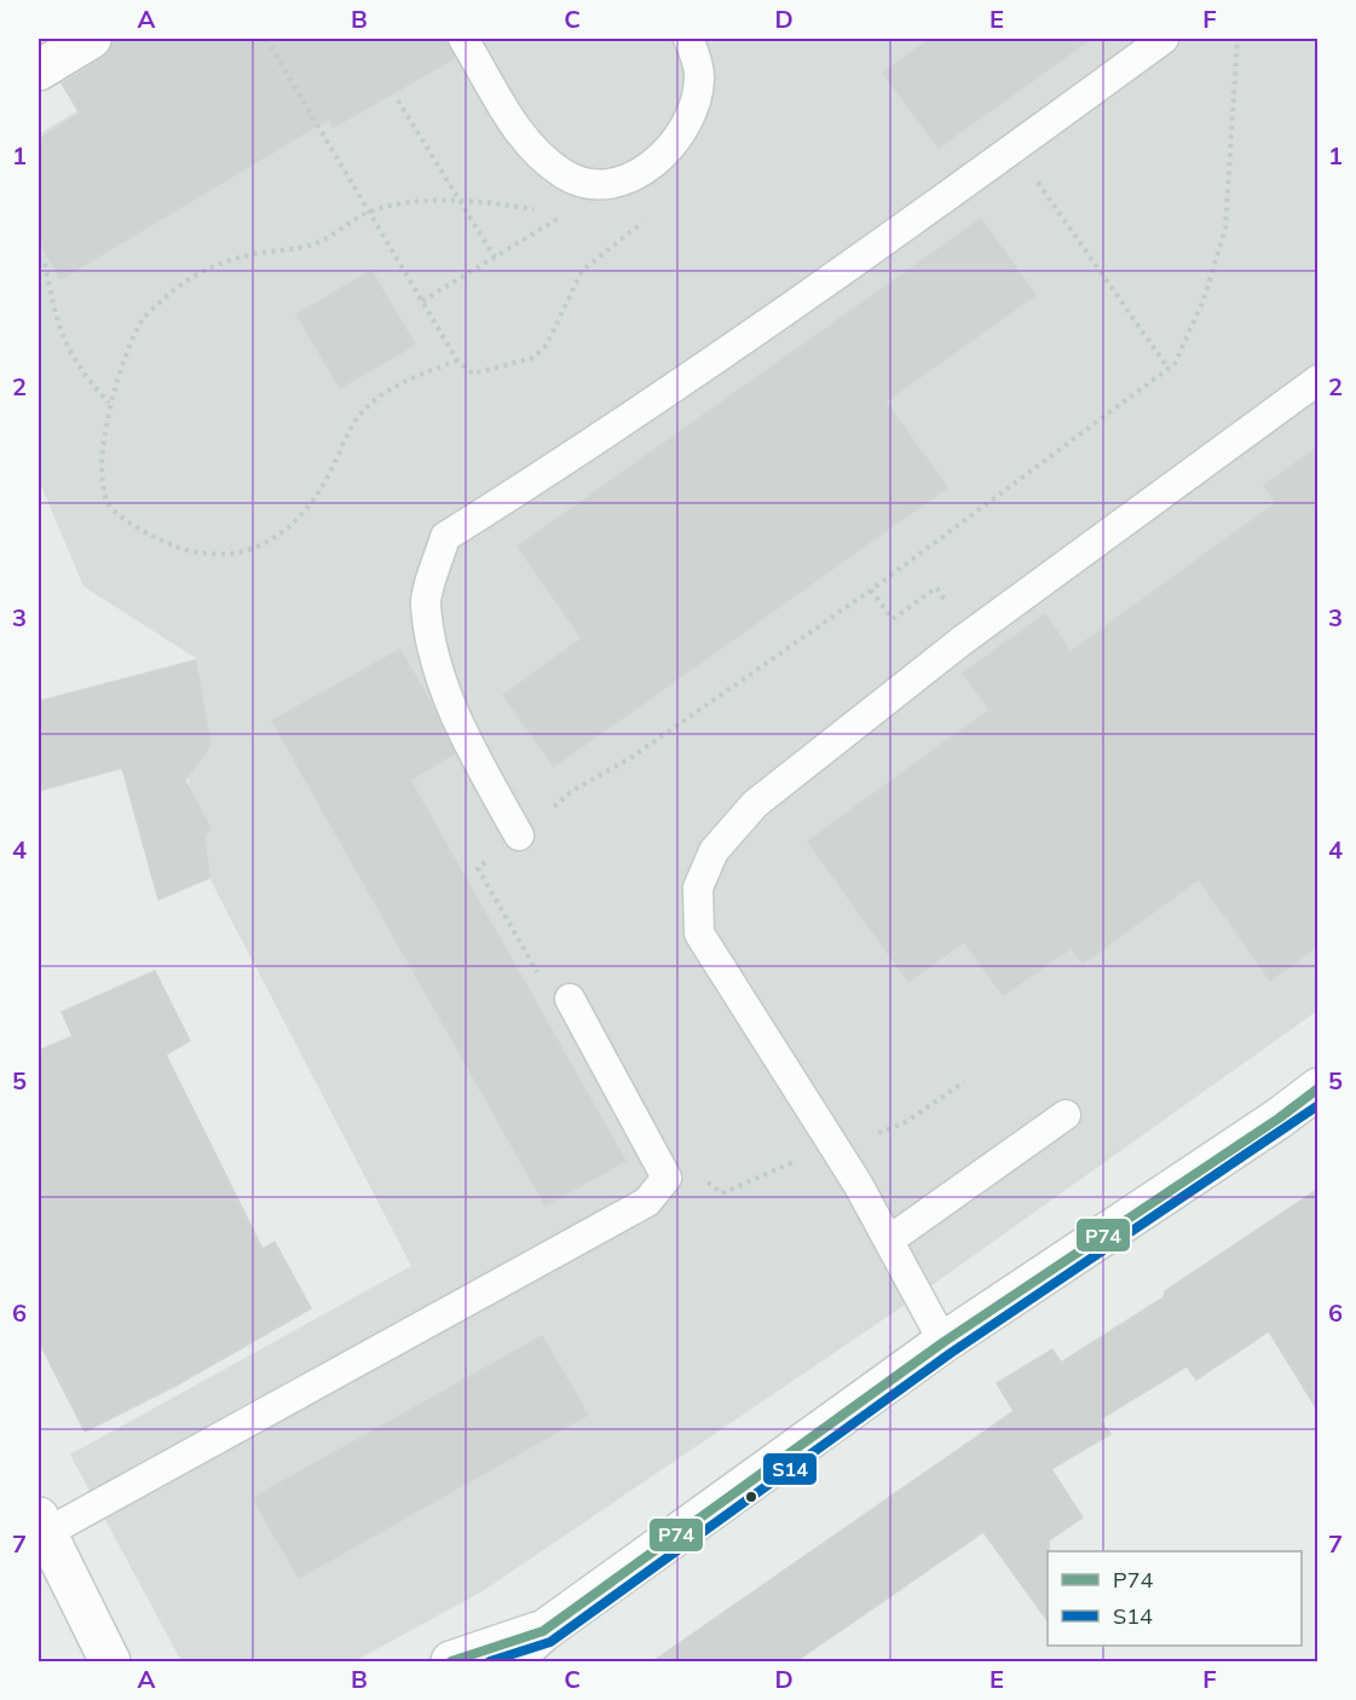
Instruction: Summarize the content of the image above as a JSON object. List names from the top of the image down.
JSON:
{
  "lines": ["transit line P74", "transit line S14"],
  "legend": ["P74", "S14"],
  "grid": {
    "columns": [
      "A",
      "B",
      "C",
      "D",
      "E",
      "F"
    ],
    "rows": [
      "1",
      "2",
      "3",
      "4",
      "5",
      "6",
      "7"
    ]
  }
}
